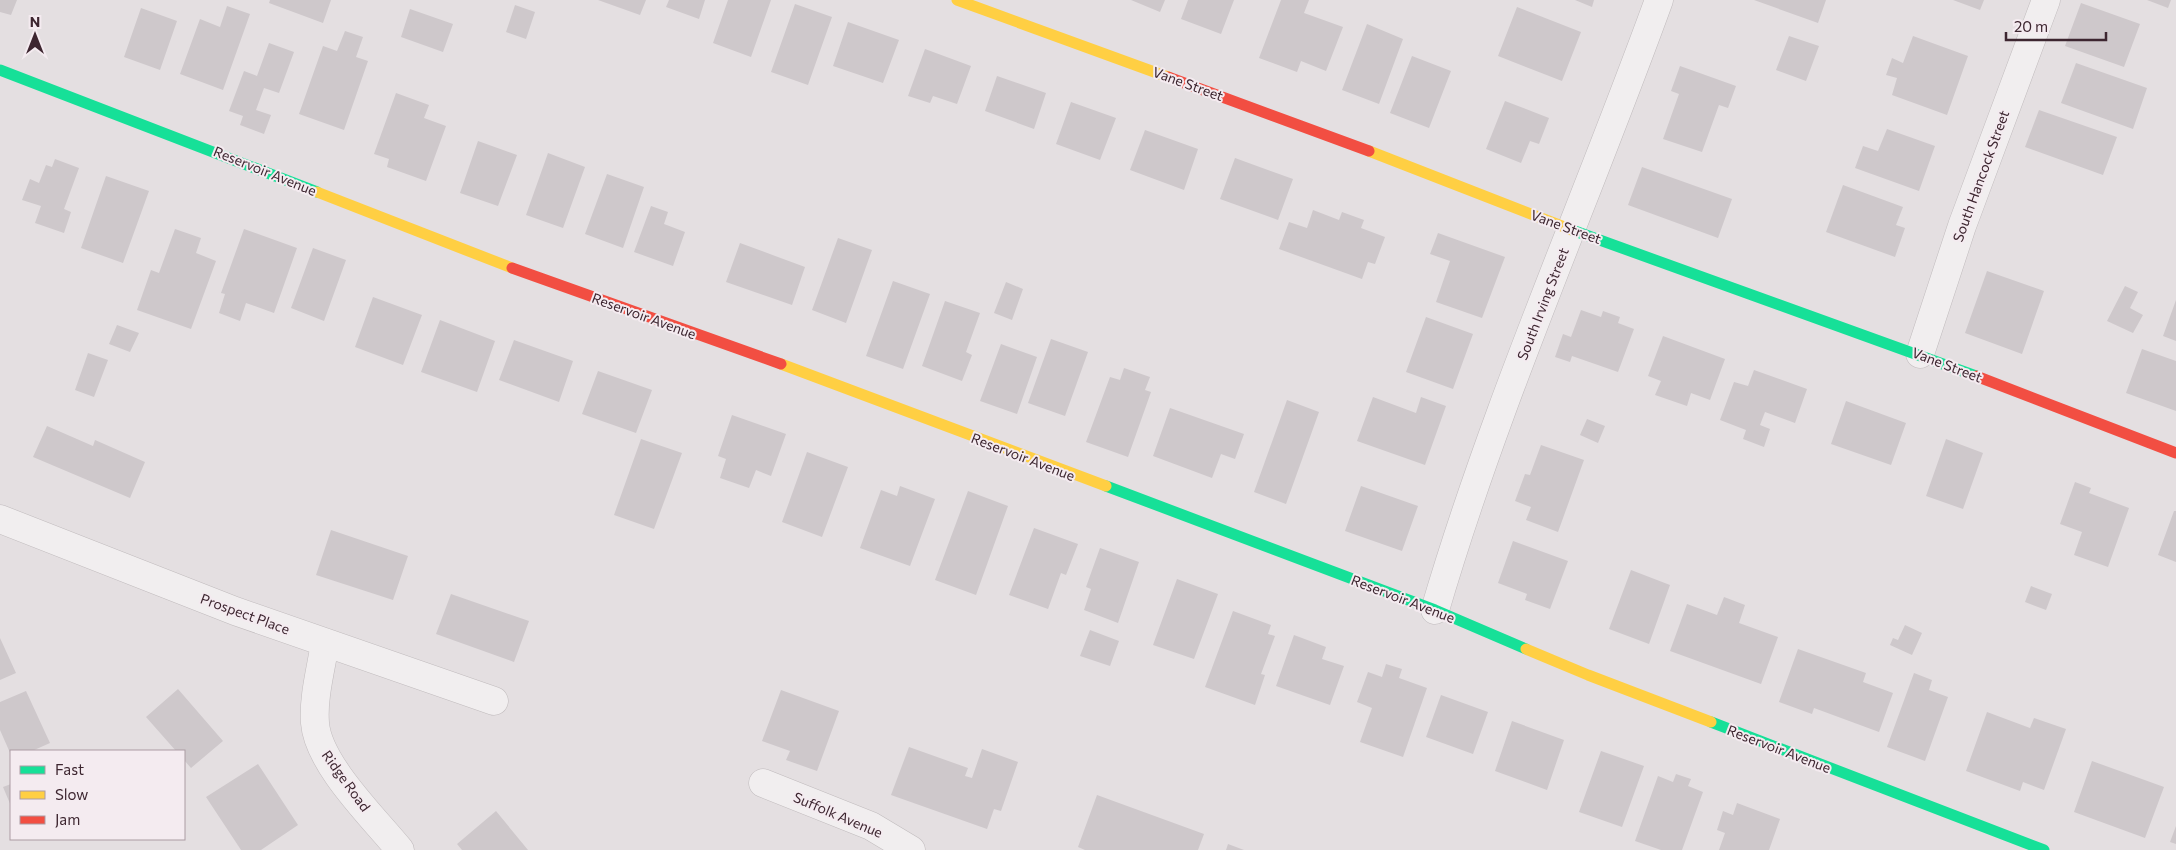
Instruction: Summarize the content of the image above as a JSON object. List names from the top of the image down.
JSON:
{
  "streets": {
    "street": [
      "Vane Street",
      "Reservoir Avenue",
      "South Hancock Street",
      "South Irving Street",
      "Prospect Place",
      "Ridge Road",
      "Suffolk Avenue"
    ]
  },
  "crossings": [
    ["Vane Street", "South Hancock Street"],
    ["Vane Street", "South Irving Street"],
    ["Reservoir Avenue", "South Irving Street"],
    ["Prospect Place", "Ridge Road"]
  ],
  "legend": ["Fast", "Slow", "Jam"],
  "scale_bar": "20 m",
  "north": "top"
}
